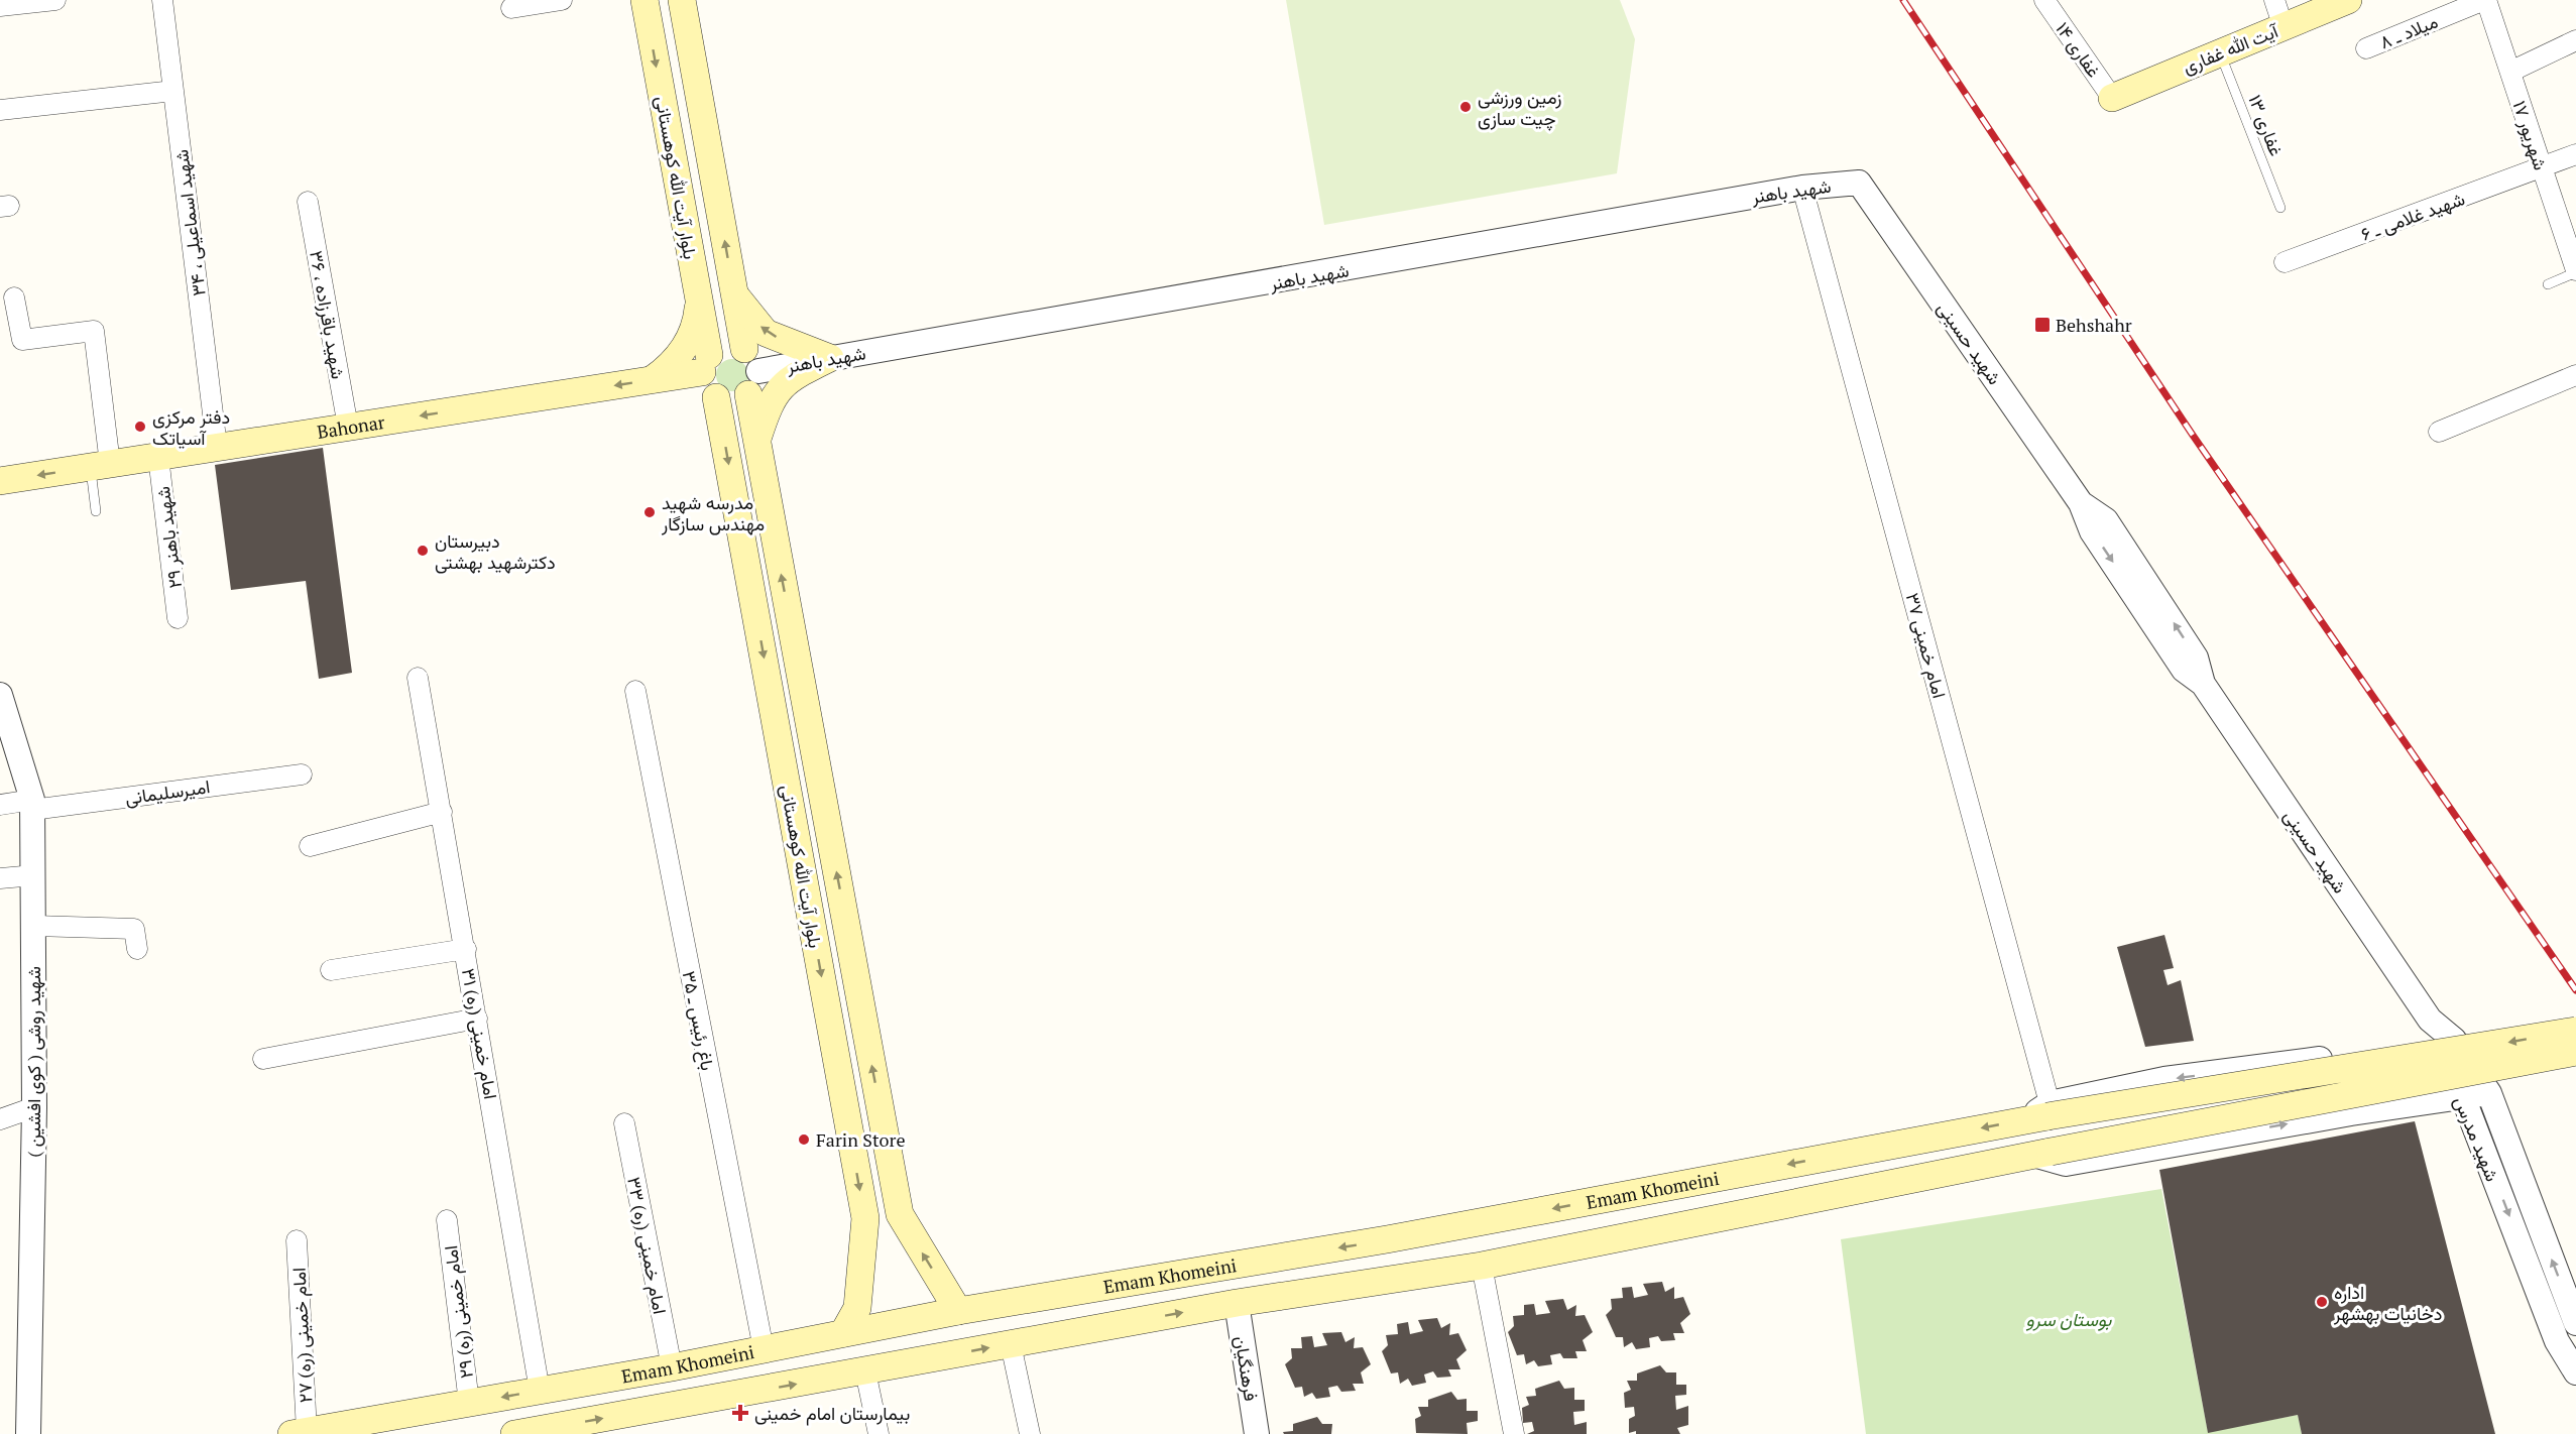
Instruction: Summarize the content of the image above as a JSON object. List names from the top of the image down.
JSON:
{
  "streets": {
    "main road": [
      "آیت الله غفاری",
      "بلوار آیت الله کوهستانی",
      "Bahonar",
      "Emam Khomeini"
    ],
    "street": [
      "میلاد ـ ۸",
      "غفاری ۱۴",
      "۱۷ شهریور",
      "شهید باهنر",
      "شهید غلامی ـ ۶",
      "شهید اسماعیلی ، ۳۴",
      "شهید باقرزاده ، ۳۶",
      "شهید حسینی",
      "شهید باهنر ۲۹",
      "امام خمینی ۳۷",
      "امیرسلیمانی",
      "باغ رئیس ـ ۳۵",
      "امام خمینی (ره) ۳۱",
      "شهید روشی ( کوی افشین )",
      "شهید مدرس",
      "امام خمینی (ره) ۳۳",
      "امام خمینی (ره) ۲۹",
      "امام خمینی (ره) ۲۷",
      "فرهنگیان"
    ],
    "lane": ["غفاری ۱۳"]
  },
  "crossings": [
    ["میلاد ـ ۸", "۱۷ شهریور"],
    ["آیت الله غفاری", "غفاری ۱۴"],
    ["آیت الله غفاری", "غفاری ۱۳"],
    ["۱۷ شهریور", "شهید غلامی ـ ۶"],
    ["بلوار آیت الله کوهستانی", "شهید باهنر"],
    ["بلوار آیت الله کوهستانی", "Bahonar"],
    ["بلوار آیت الله کوهستانی", "Emam Khomeini"],
    ["شهید باهنر", "شهید حسینی"],
    ["شهید باهنر", "Bahonar"],
    ["شهید باهنر", "امام خمینی ۳۷"],
    ["شهید اسماعیلی ، ۳۴", "Bahonar"],
    ["شهید باقرزاده ، ۳۶", "Bahonar"],
    ["شهید حسینی", "شهید مدرس"],
    ["Bahonar", "شهید باهنر ۲۹"],
    ["امام خمینی ۳۷", "Emam Khomeini"],
    ["امیرسلیمانی", "شهید روشی ( کوی افشین )"],
    ["باغ رئیس ـ ۳۵", "Emam Khomeini"],
    ["امام خمینی (ره) ۳۱", "Emam Khomeini"],
    ["Emam Khomeini", "امام خمینی (ره) ۳۳"],
    ["Emam Khomeini", "امام خمینی (ره) ۲۹"],
    ["Emam Khomeini", "امام خمینی (ره) ۲۷"],
    ["Emam Khomeini", "فرهنگیان"]
  ],
  "one_way": ["Bahonar"],
  "parks": ["بوستان سرو"],
  "places": {
    "other": [
      "زمین ورزشی چیت سازی",
      "دفتر مرکزی آسیاتک",
      "مدرسه شهید مهندس سازگار",
      "دبیرستان دکترشهید بهشتی",
      "Farin Store",
      "اداره دخانیات بهشهر"
    ],
    "transit": ["Behshahr"],
    "health": ["بیمارستان امام خمینی"]
  }
}
